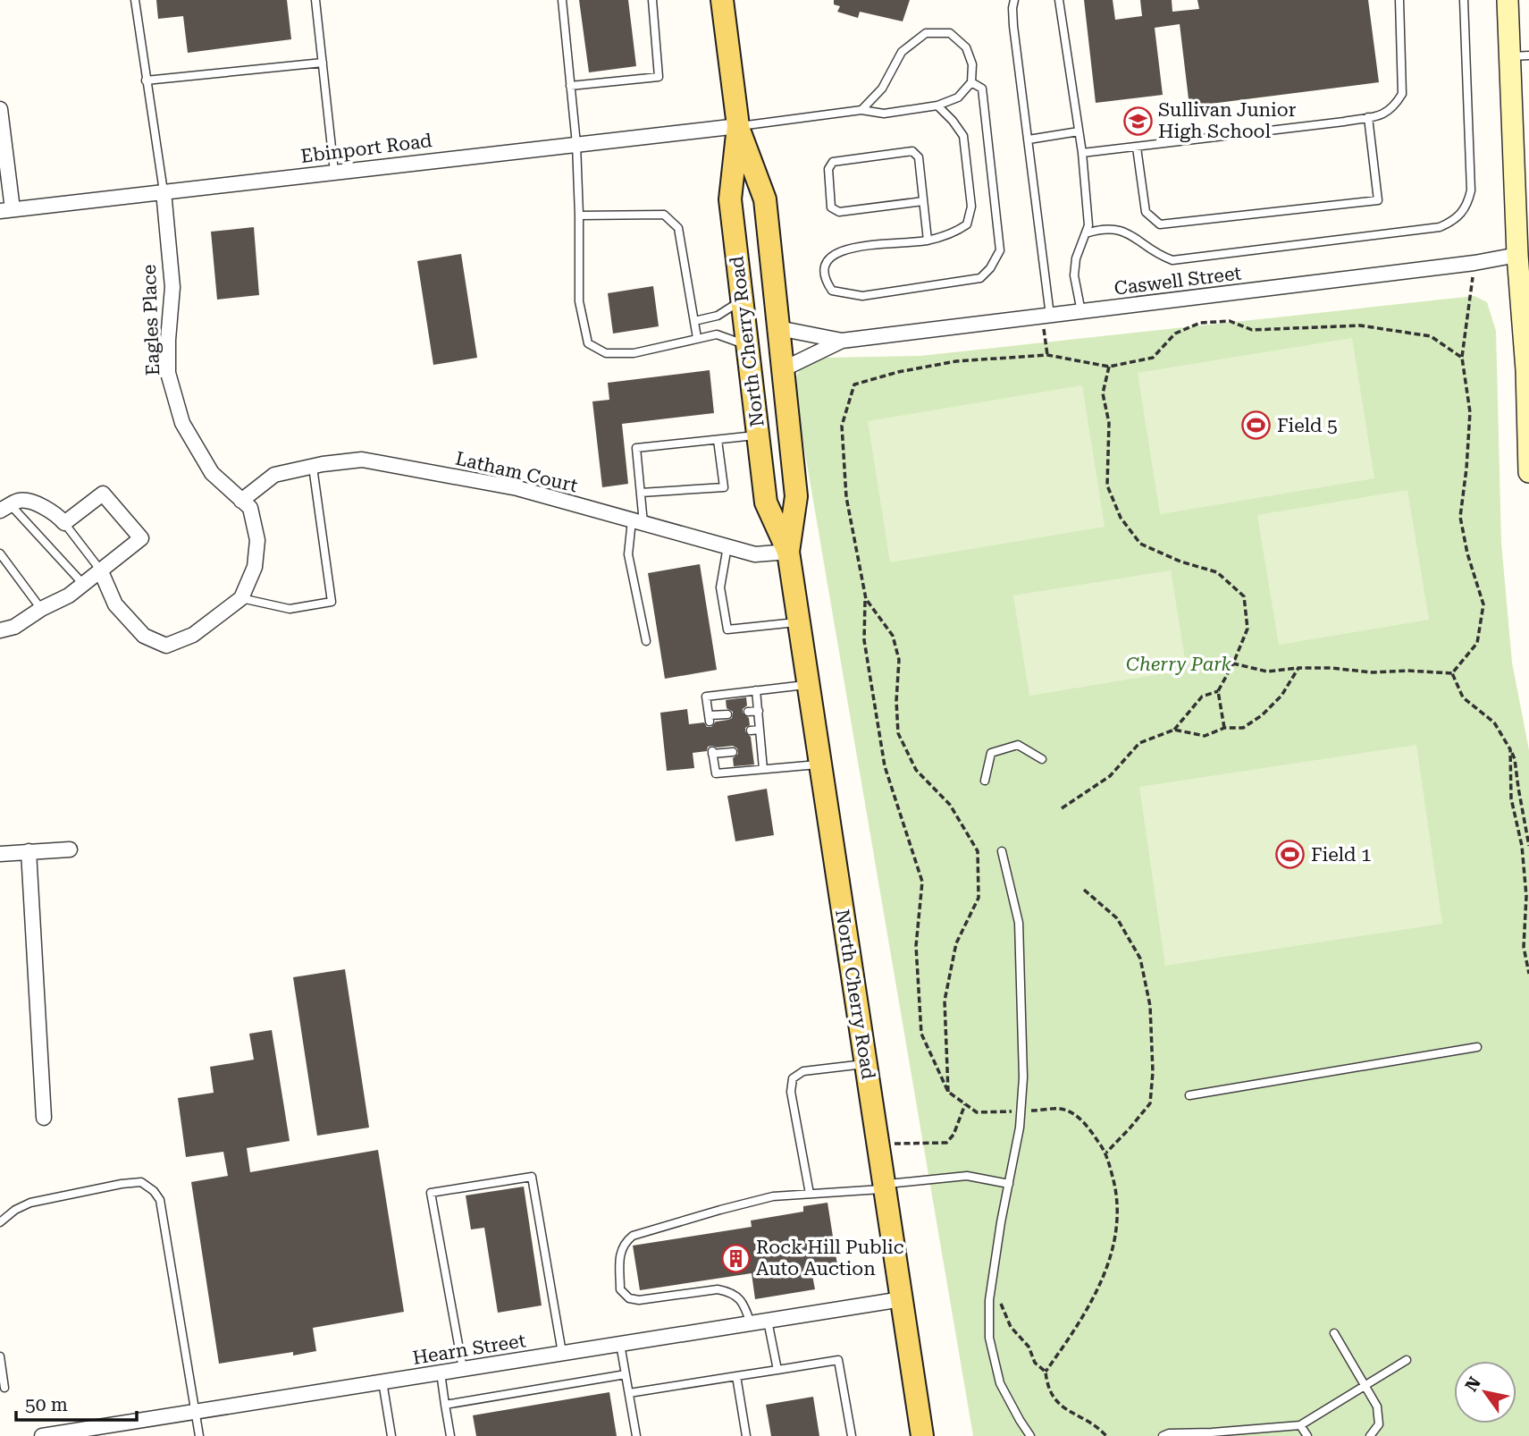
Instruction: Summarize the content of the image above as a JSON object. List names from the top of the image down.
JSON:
{
  "streets": {
    "main road": ["North Cherry Road"],
    "street": [
      "Ebinport Road",
      "Caswell Street",
      "Eagles Place",
      "Latham Court",
      "Hearn Street"
    ]
  },
  "crossings": [
    ["Ebinport Road", "Eagles Place"],
    ["Ebinport Road", "North Cherry Road"],
    ["Caswell Street", "North Cherry Road"],
    ["Eagles Place", "Latham Court"],
    ["North Cherry Road", "Latham Court"],
    ["North Cherry Road", "Hearn Street"]
  ],
  "parks": ["Cherry Park"],
  "places": {
    "school or university": ["Sullivan Junior High School"],
    "sports": ["Field 5", "Field 1"],
    "building": ["Rock Hill Public Auto Auction"]
  },
  "scale_bar": "50 m",
  "north": "top left"
}
